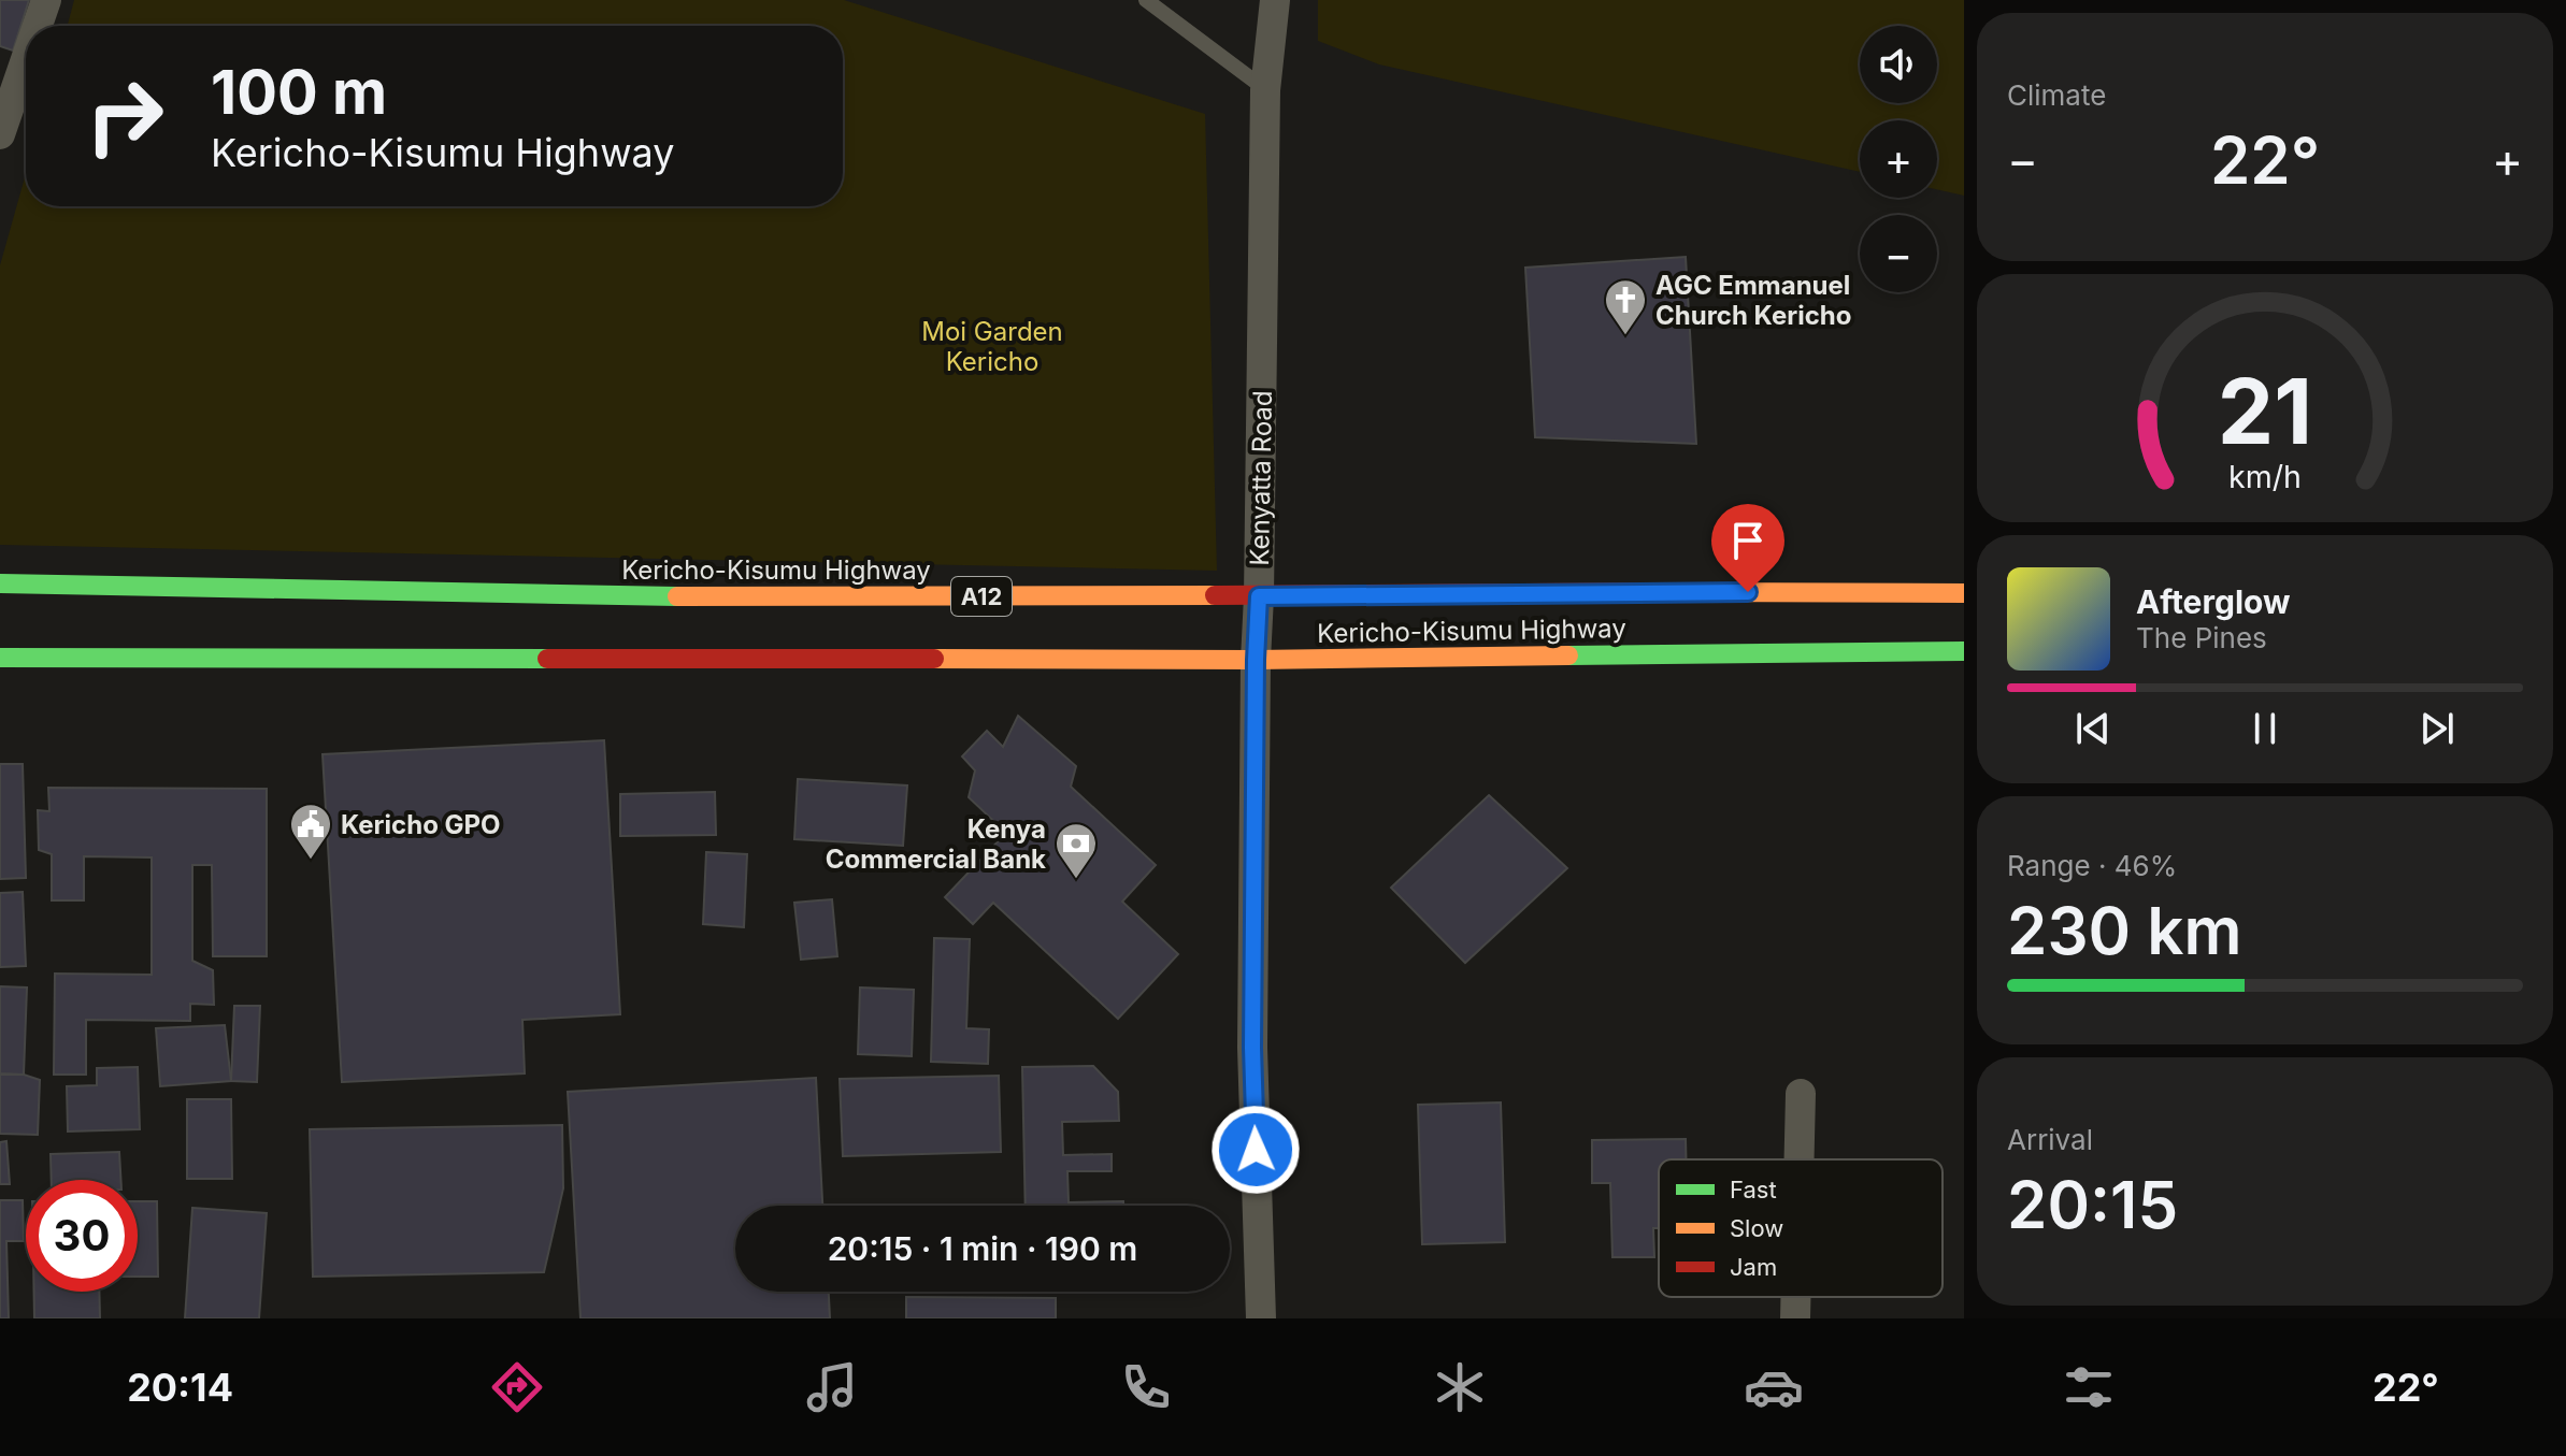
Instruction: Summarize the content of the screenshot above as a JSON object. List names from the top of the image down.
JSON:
{
  "streets": {
    "highway": ["Kericho-Kisumu Highway", "A12"],
    "street": ["Kenyatta Road"]
  },
  "crossings": [
    ["Kenyatta Road", "Kericho-Kisumu Highway"]
  ],
  "parks": ["Moi Garden Kericho"],
  "places": {
    "church": ["AGC Emmanuel Church Kericho"],
    "public building": ["Kericho GPO"],
    "bank": ["Kenya Commercial Bank"]
  },
  "legend": ["Fast", "Slow", "Jam"],
  "page": {
    "tile": [
      "Climate",
      ["Range · 46%", "230 km"],
      ["Arrival", "20:15"]
    ],
    "map_buttons": ["+", "−"],
    "turn": ["100 m", "Kericho-Kisumu Highway"],
    "heat": ["−", "22°", "+"],
    "song": ["Afterglow", "The Pines"],
    "limit": "30",
    "trip": "20:15 · 1 min · 190 m",
    "tabs": ["20:14", "22°"],
    "gauge": ["21", "km/h"]
  }
}
